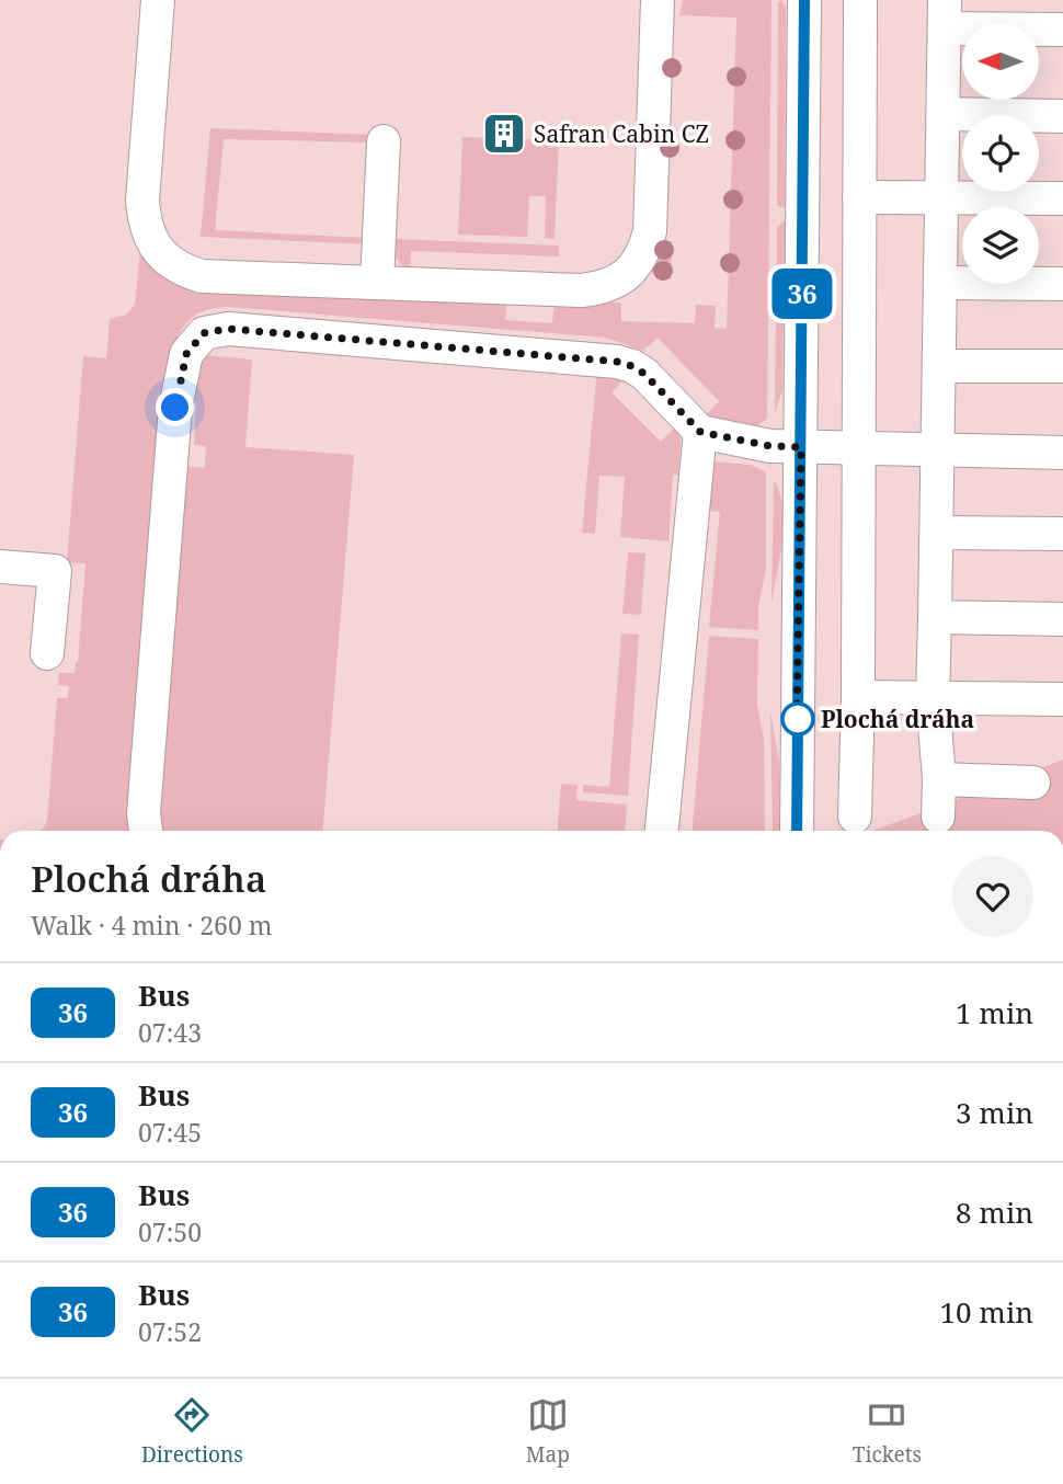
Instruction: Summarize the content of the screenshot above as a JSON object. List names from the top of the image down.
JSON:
{
  "places": {
    "building": ["Safran Cabin CZ"],
    "other": ["Plochá dráha"]
  },
  "lines": ["bus line 36"],
  "north": "left",
  "page": {
    "on_map": "36",
    "heading": ["Plochá dráha", "Walk · 4 min · 260 m"],
    "list": [
      {
        "mark": "36",
        "name": "Bus",
        "note": "07:43",
        "value": "1 min"
      },
      {
        "mark": "36",
        "name": "Bus",
        "note": "07:45",
        "value": "3 min"
      },
      {
        "mark": "36",
        "name": "Bus",
        "note": "07:50",
        "value": "8 min"
      },
      {
        "mark": "36",
        "name": "Bus",
        "note": "07:52",
        "value": "10 min"
      }
    ],
    "tabs": ["Directions", "Map", "Tickets"]
  }
}
